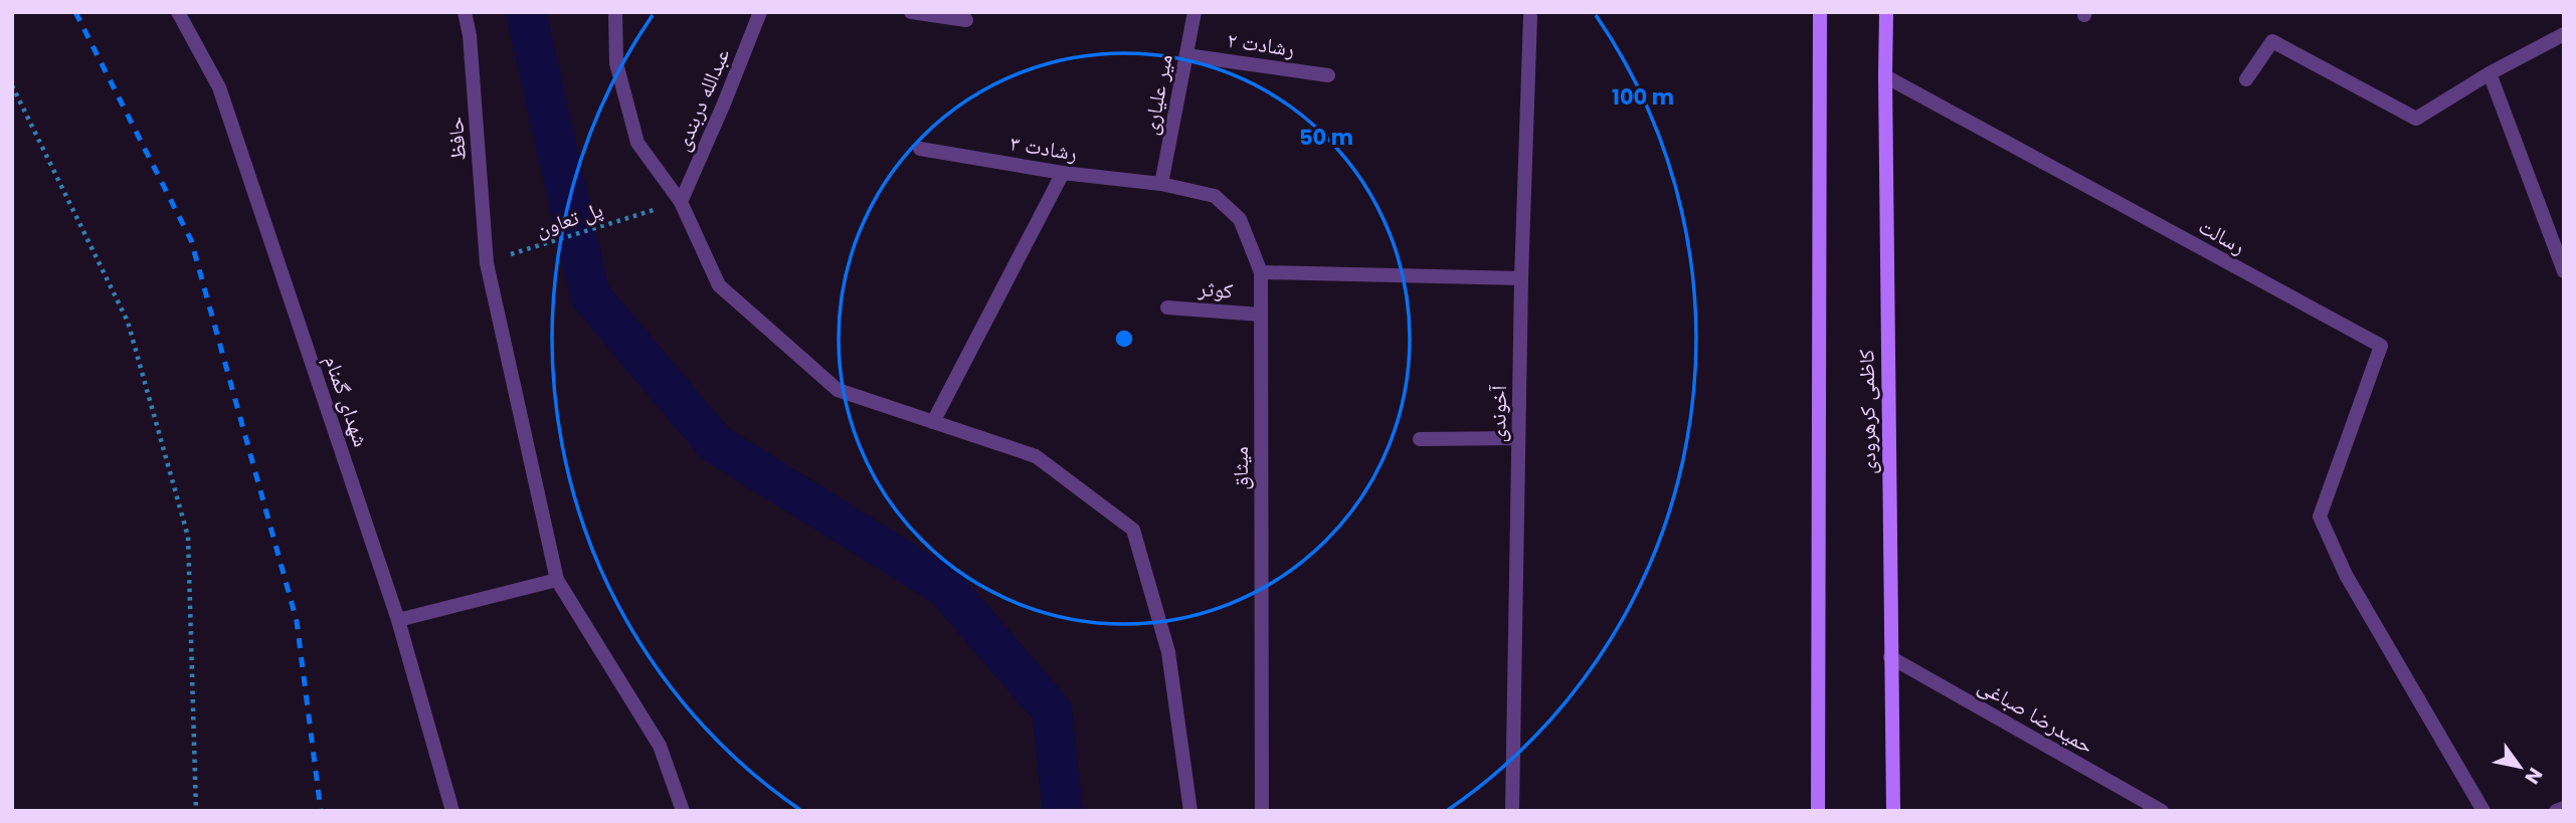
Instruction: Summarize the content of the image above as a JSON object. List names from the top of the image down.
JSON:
{
  "streets": {
    "main road": ["کاظمی کرهرودی"],
    "street": [
      "رشادت ۲",
      "میر علیاری",
      "عبدالله دربندی",
      "حافظ",
      "رشادت ۳",
      "رسالت",
      "کوثر",
      "شهدای گمنام",
      "آخوندی",
      "میثاق",
      "حمیدرضا صباغی"
    ],
    "path": ["پل تعاون"]
  },
  "crossings": [
    ["رشادت ۲", "میر علیاری"],
    ["میر علیاری", "رشادت ۳"],
    ["میر علیاری", "میثاق"],
    ["رشادت ۳", "میثاق"],
    ["رسالت", "کاظمی کرهرودی"],
    ["کوثر", "میثاق"],
    ["کاظمی کرهرودی", "حمیدرضا صباغی"]
  ],
  "north": "bottom right",
  "rings": ["100 m", "50 m"]
}
